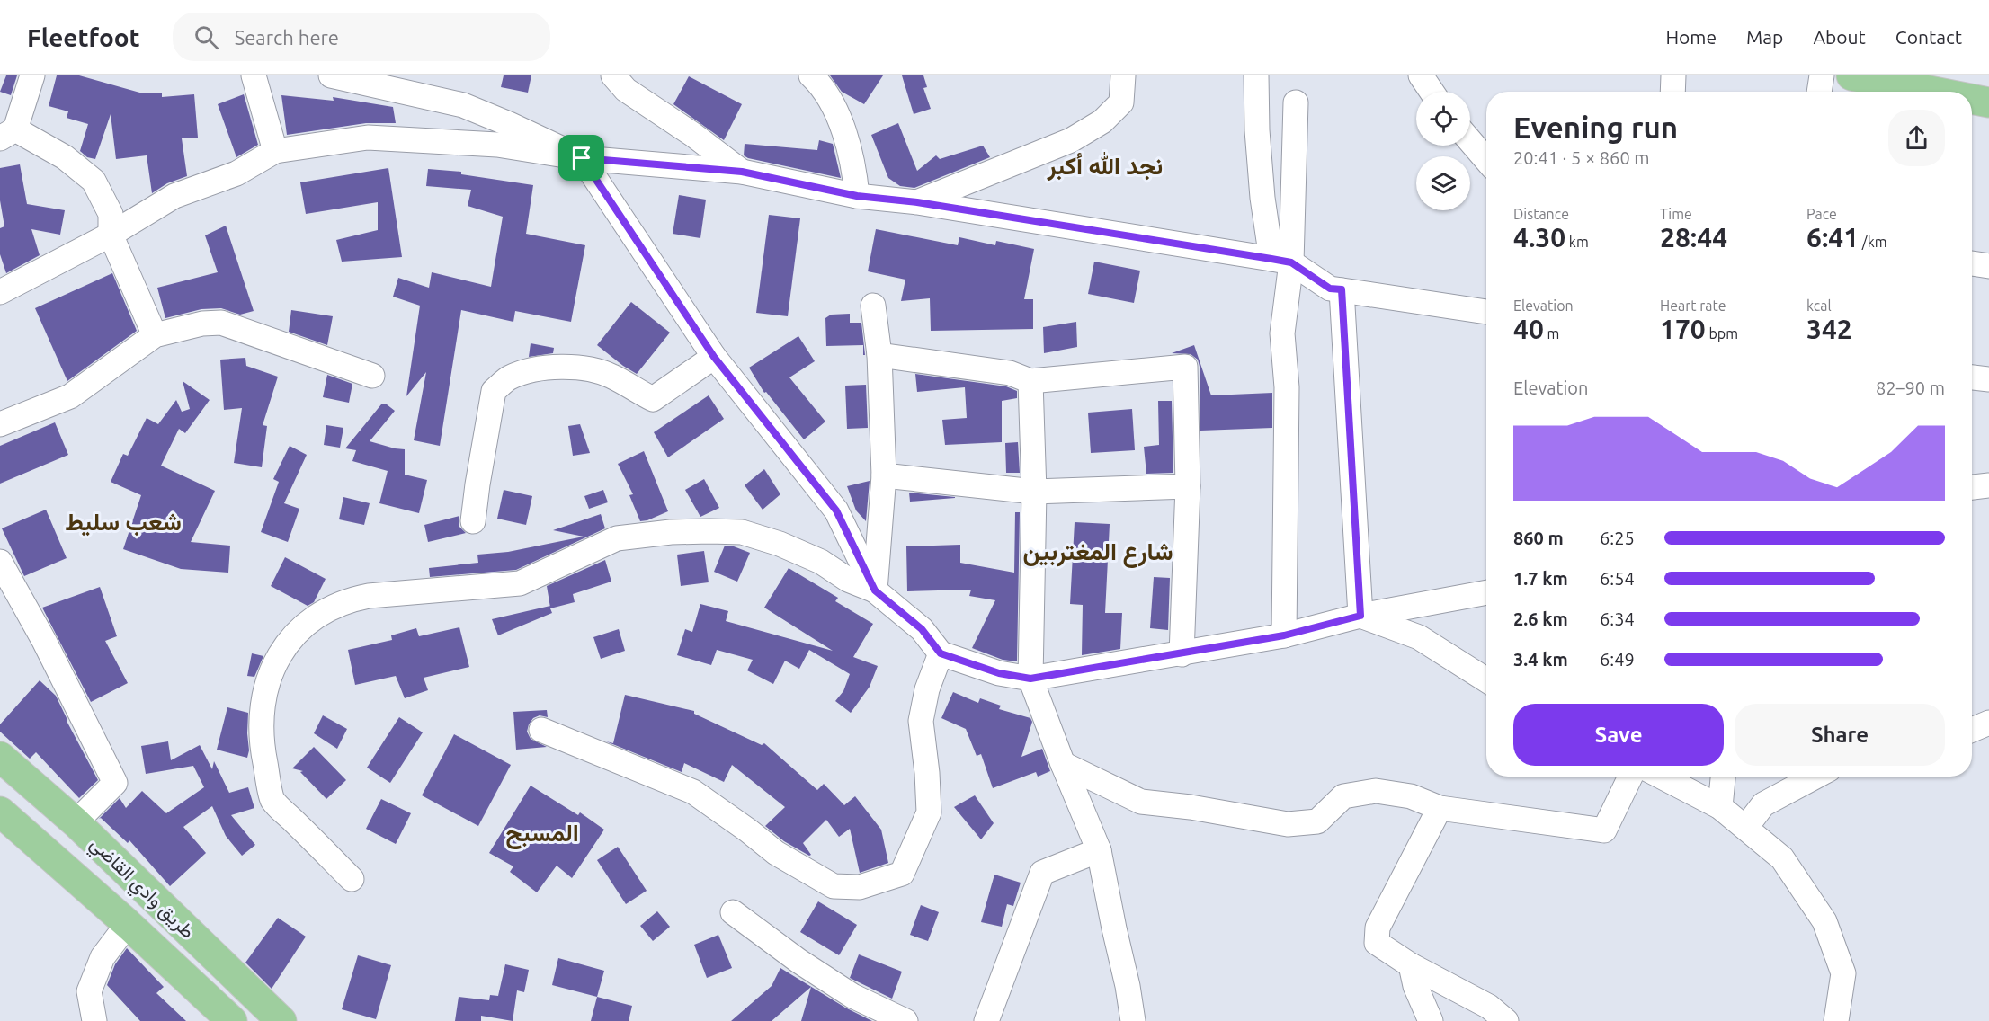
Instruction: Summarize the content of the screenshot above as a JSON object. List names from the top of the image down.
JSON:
{
  "streets": {
    "main road": ["طريق وادي القاضي"]
  },
  "districts": [
    "نجد الله أكبر",
    "شعب سليط",
    "شارع المغتربين",
    "المسبح"
  ],
  "page": {
    "header": "Fleetfoot",
    "search": "Search here",
    "nav": [
      "Home",
      "Map",
      "About",
      "Contact"
    ],
    "heading": ["Evening run", "20:41 · 5 × 860 m"],
    "stats": [
      ["Distance", "4.30 km"],
      ["Time", "28:44"],
      ["Pace", "6:41 /km"],
      ["Elevation", "40 m"],
      ["Heart rate", "170 bpm"],
      ["kcal", "342"]
    ],
    "chart": ["Elevation", "82–90 m"],
    "list": [
      {
        "name": "860 m",
        "note": "6:25"
      },
      {
        "name": "1.7 km",
        "note": "6:54"
      },
      {
        "name": "2.6 km",
        "note": "6:34"
      },
      {
        "name": "3.4 km",
        "note": "6:49"
      }
    ],
    "buttons": ["Save", "Share"]
  }
}
